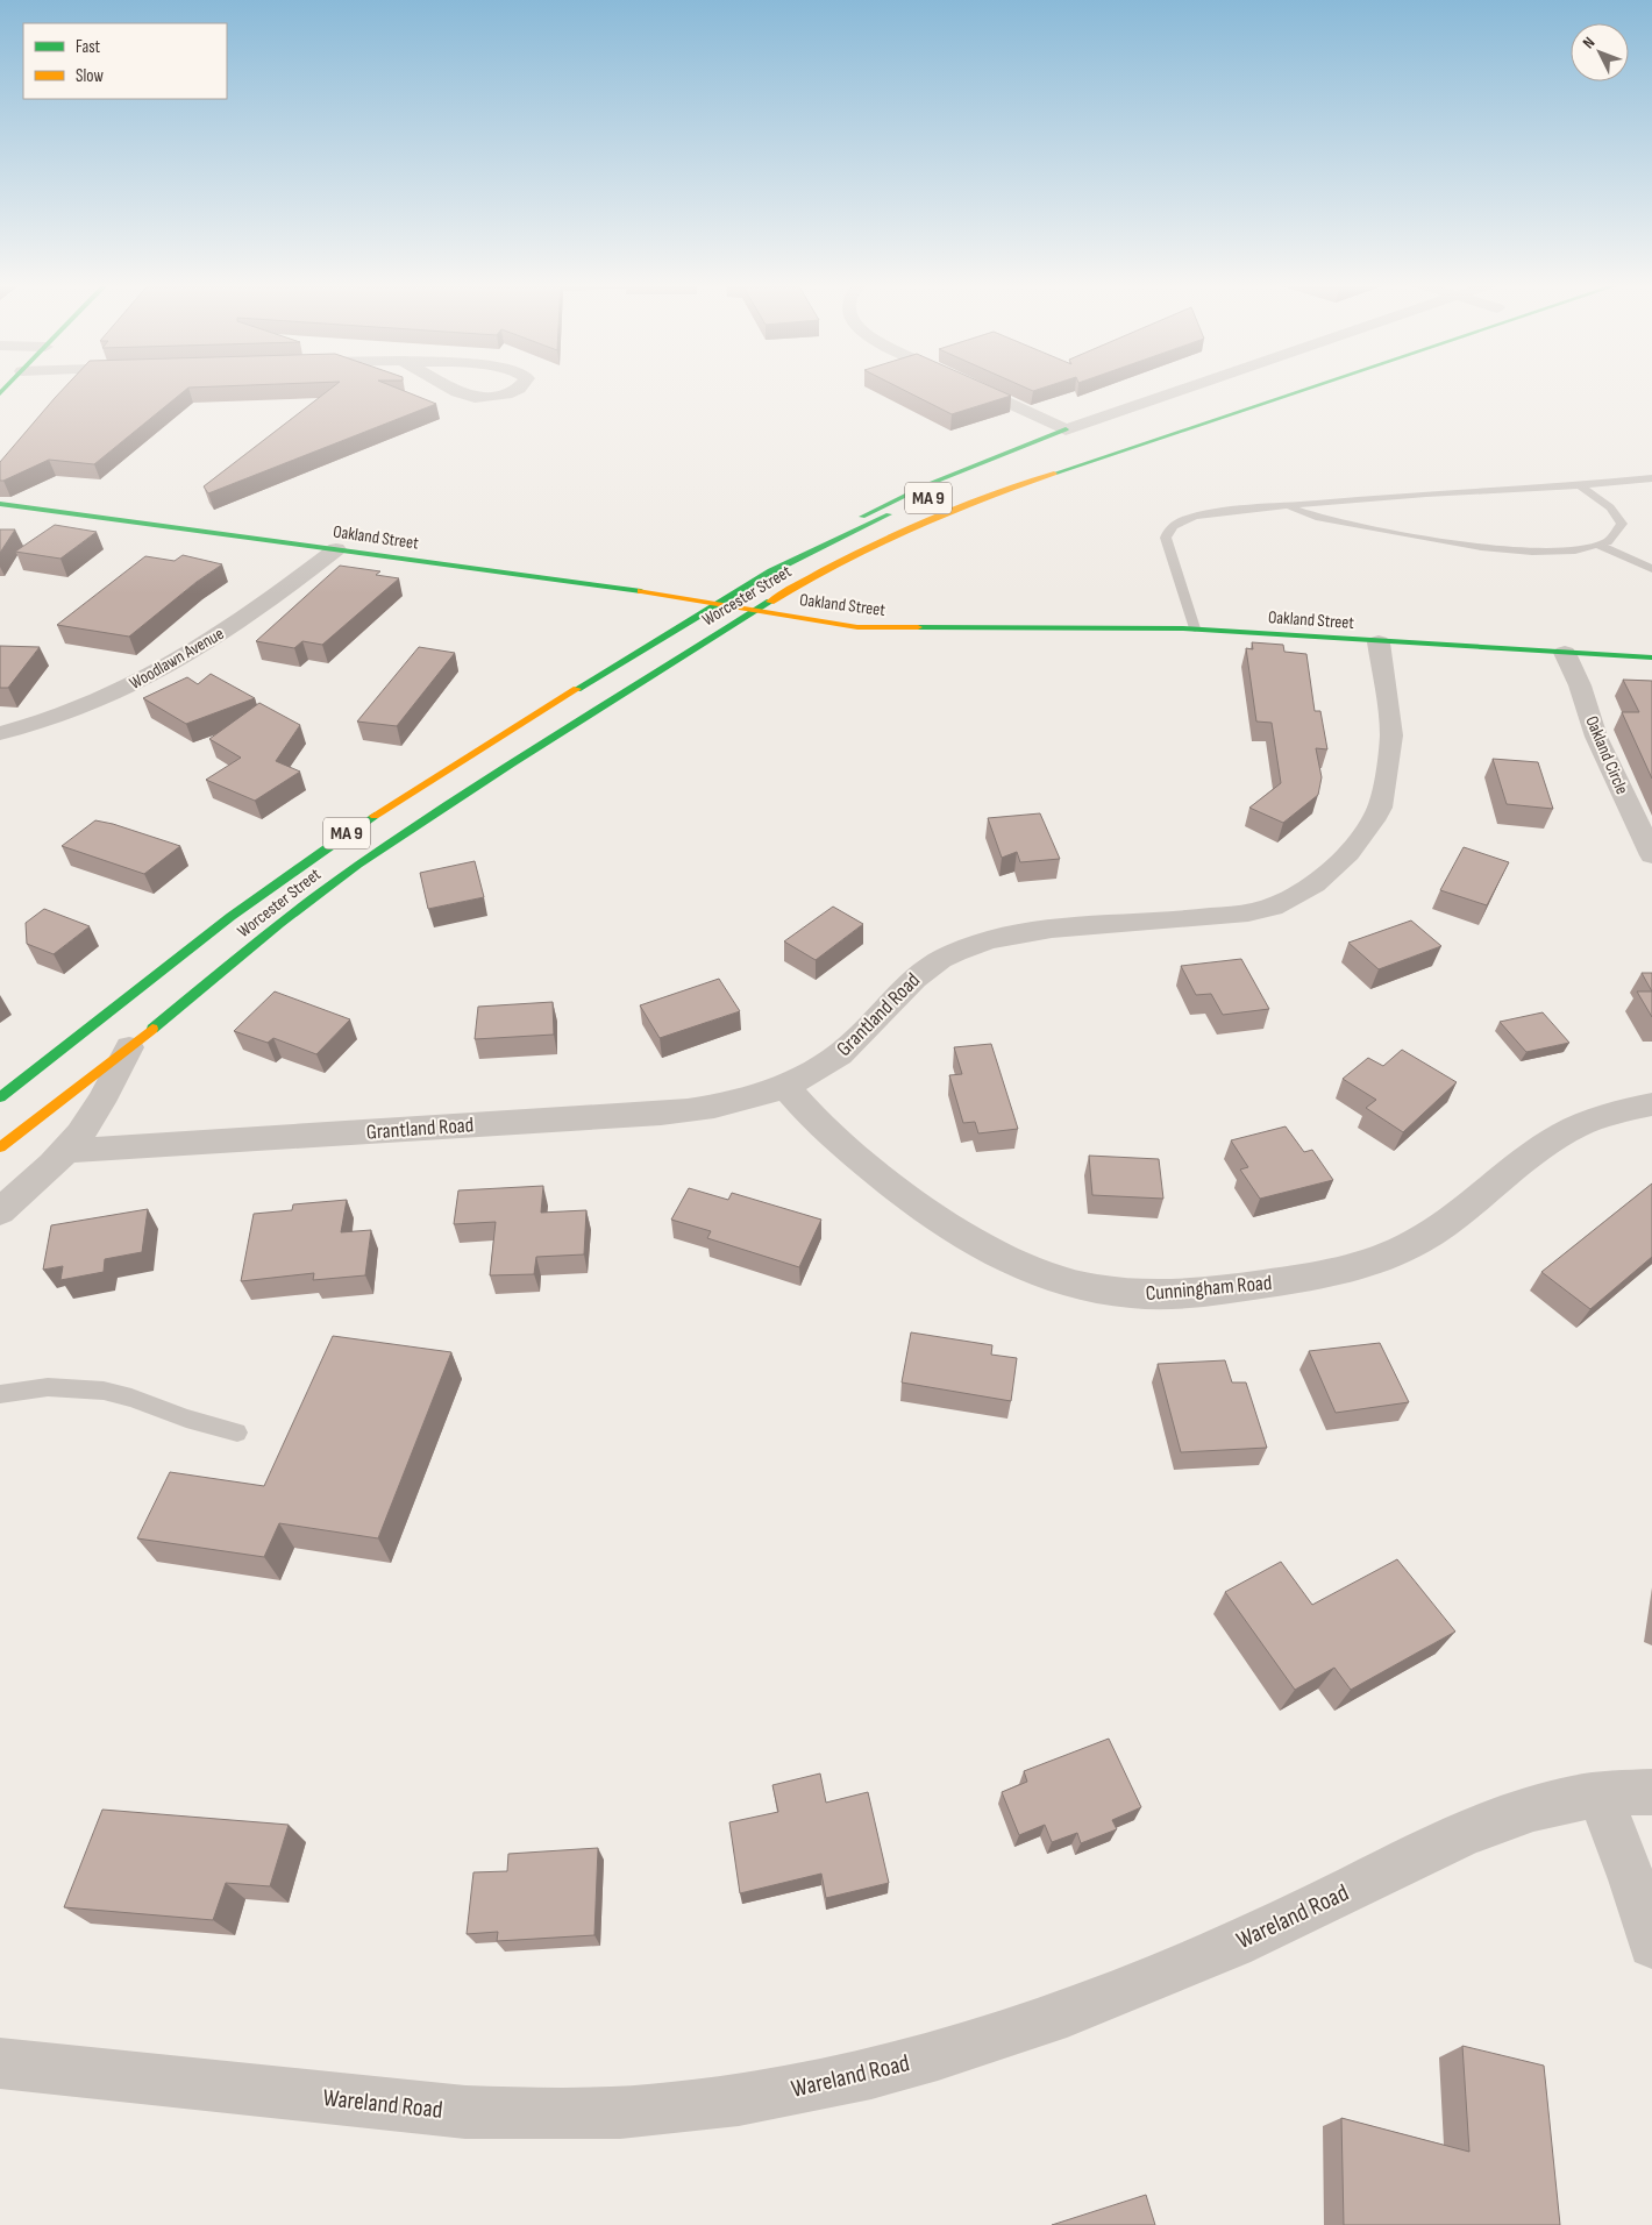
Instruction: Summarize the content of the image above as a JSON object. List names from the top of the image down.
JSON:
{
  "streets": {
    "main road": ["MA 9", "Oakland Street", "Worcester Street"],
    "street": [
      "Woodlawn Avenue",
      "Oakland Circle",
      "Grantland Road",
      "Cunningham Road",
      "Wareland Road"
    ]
  },
  "crossings": [
    ["Oakland Street", "Worcester Street"],
    ["Oakland Street", "Woodlawn Avenue"],
    ["Oakland Street", "Oakland Circle"],
    ["Oakland Street", "Grantland Road"],
    ["Grantland Road", "Cunningham Road"]
  ],
  "legend": ["Fast", "Slow"],
  "north": "top left"
}
